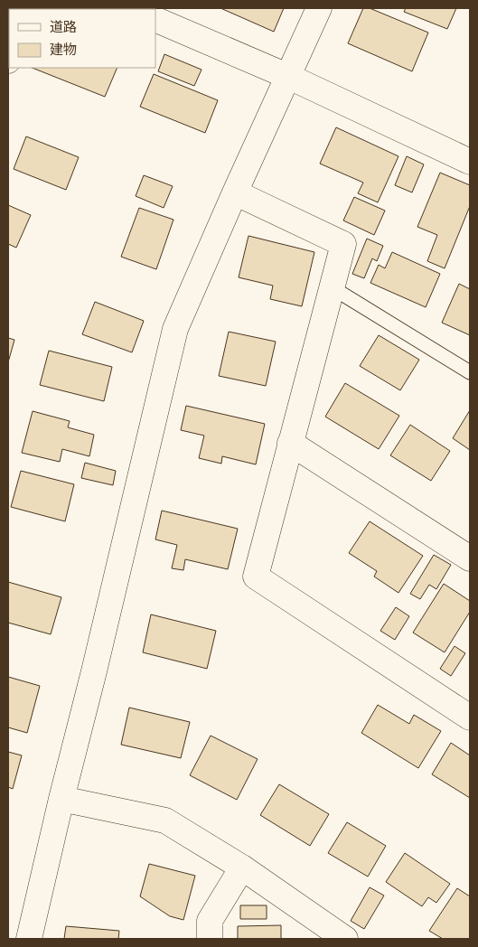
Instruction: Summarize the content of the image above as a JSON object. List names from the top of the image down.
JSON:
{
  "legend": ["道路", "建物"]
}
